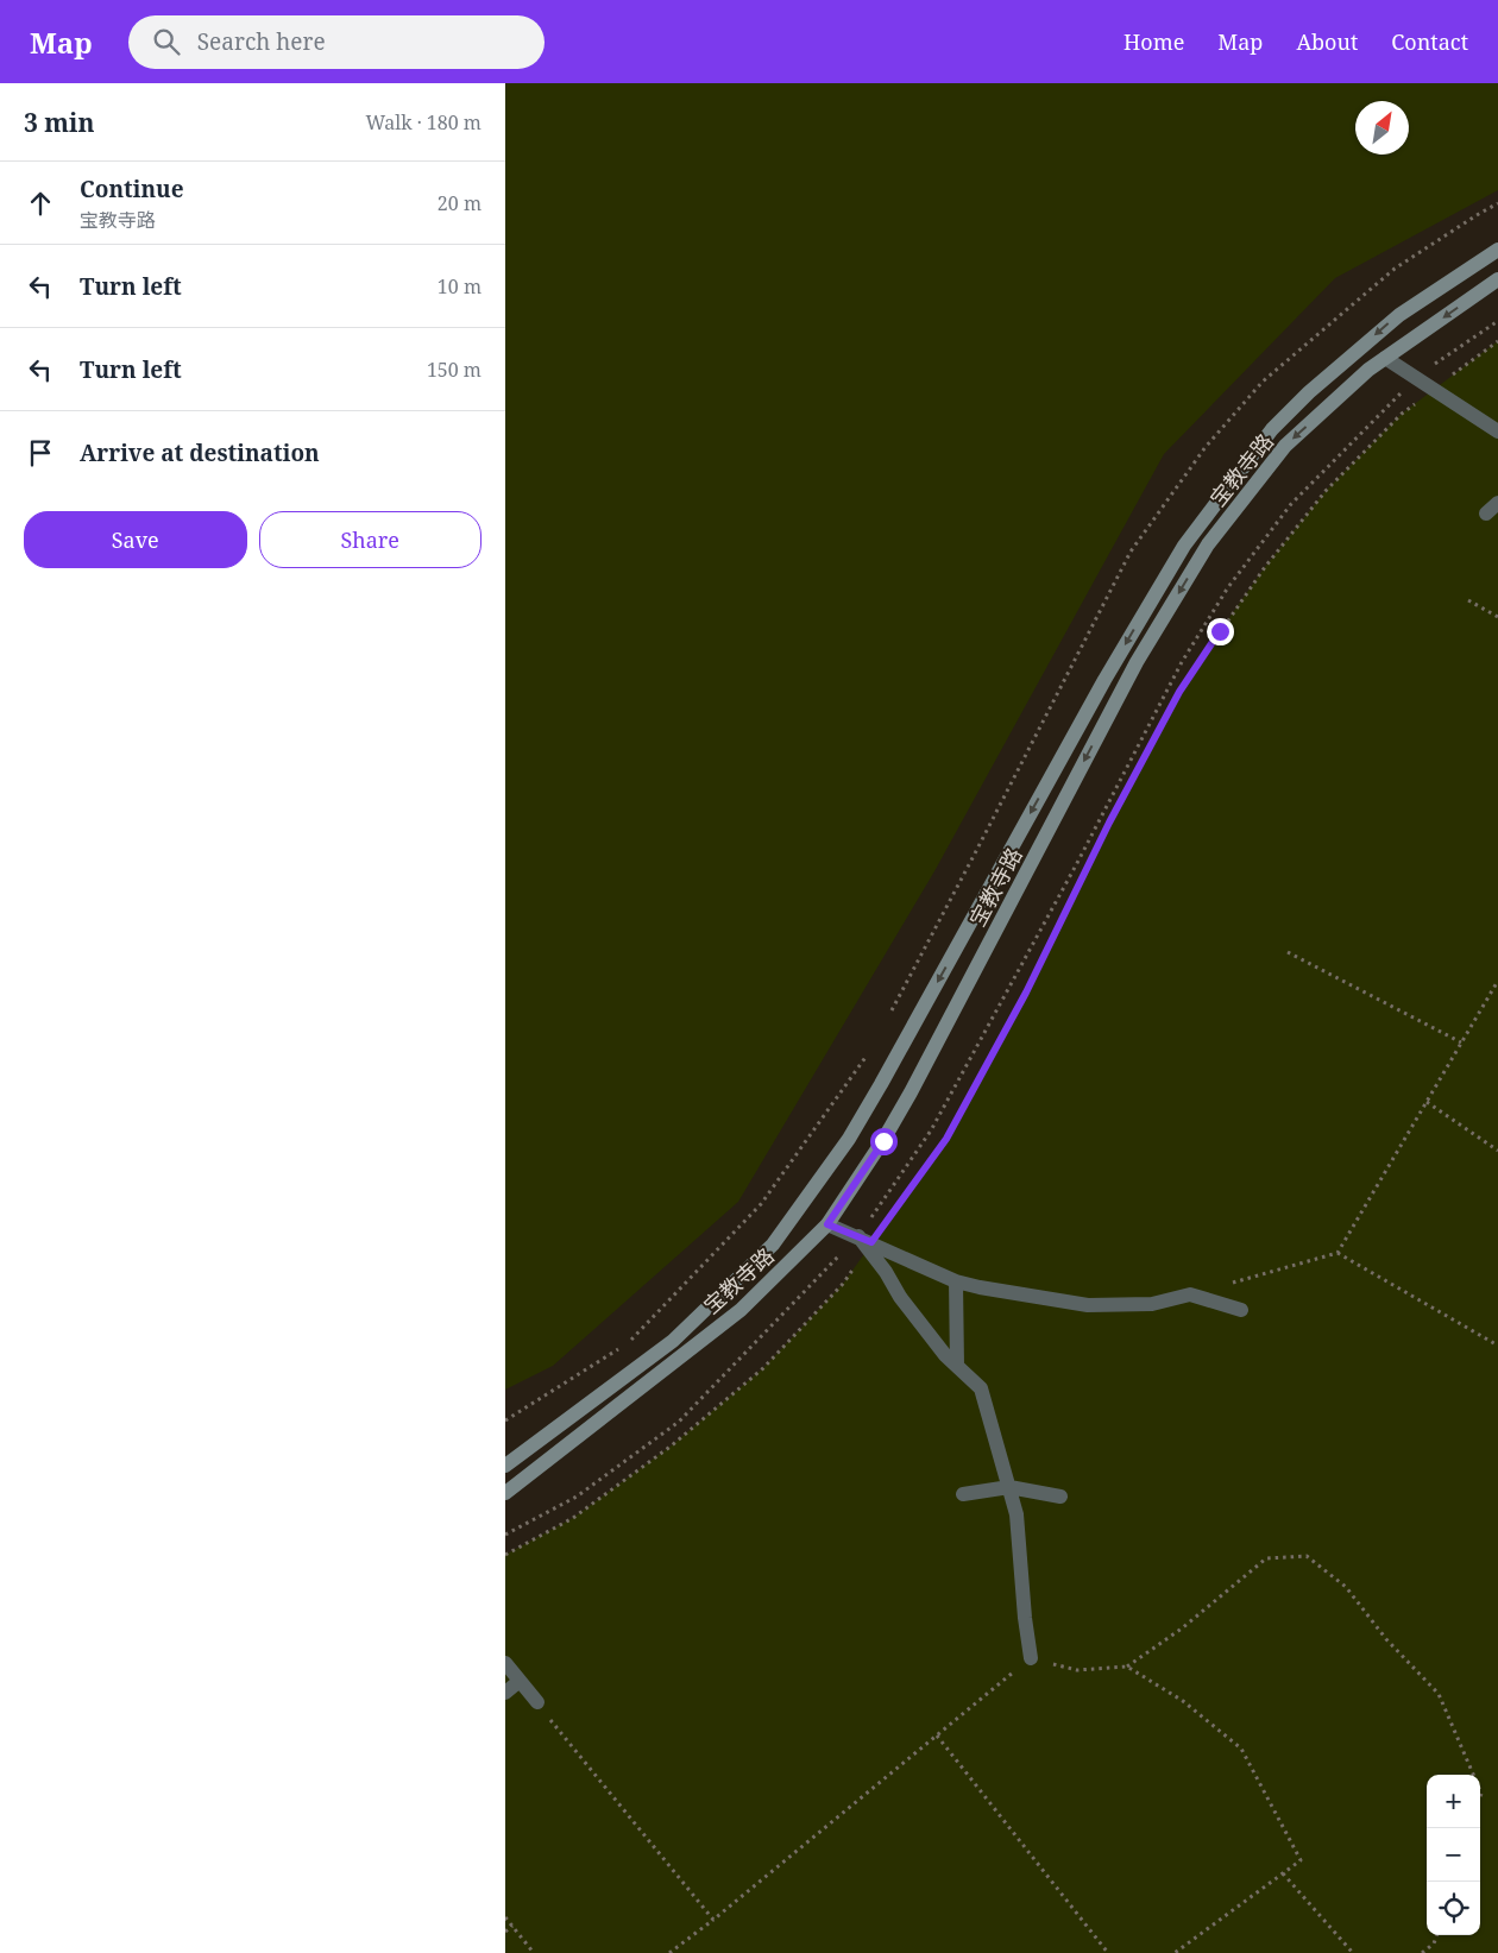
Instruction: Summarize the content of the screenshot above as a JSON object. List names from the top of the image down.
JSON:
{
  "streets": {
    "street": ["宝教寺路"]
  },
  "one_way": ["宝教寺路"],
  "north": "top right",
  "page": {
    "header": "Map",
    "search": "Search here",
    "nav": [
      "Home",
      "Map",
      "About",
      "Contact"
    ],
    "heading": ["3 min", "Walk · 180 m"],
    "list": [
      ["Continue", "宝教寺路", "20 m"],
      ["Turn left", "10 m"],
      ["Turn left", "150 m"],
      "Arrive at destination"
    ],
    "buttons": ["Save", "Share"],
    "map_buttons": ["+", "−"]
  }
}
